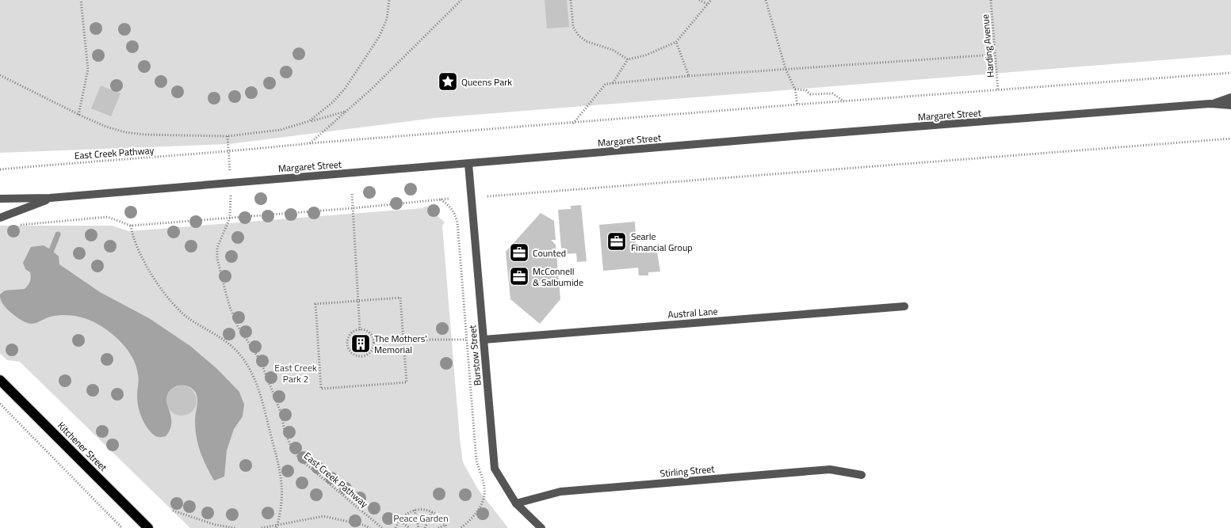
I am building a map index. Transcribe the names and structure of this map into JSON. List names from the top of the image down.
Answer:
{
  "streets": {
    "main road": ["Kitchener Street"],
    "street": [
      "Margaret Street",
      "Austral Lane",
      "Burstow Street",
      "Stirling Street"
    ],
    "path": ["Harding Avenue", "East Creek Pathway"]
  },
  "crossings": [
    ["Harding Avenue", "East Creek Pathway"],
    ["Margaret Street", "Burstow Street"],
    ["Austral Lane", "Burstow Street"],
    ["Burstow Street", "Stirling Street"]
  ],
  "parks": ["East Creek Park 2", "Peace Garden"],
  "places": {
    "place": ["Queens Park"],
    "office": ["Searle Financial Group", "Counted", "McConnell & Salbumide"],
    "building": ["The Mothers' Memorial"]
  }
}
